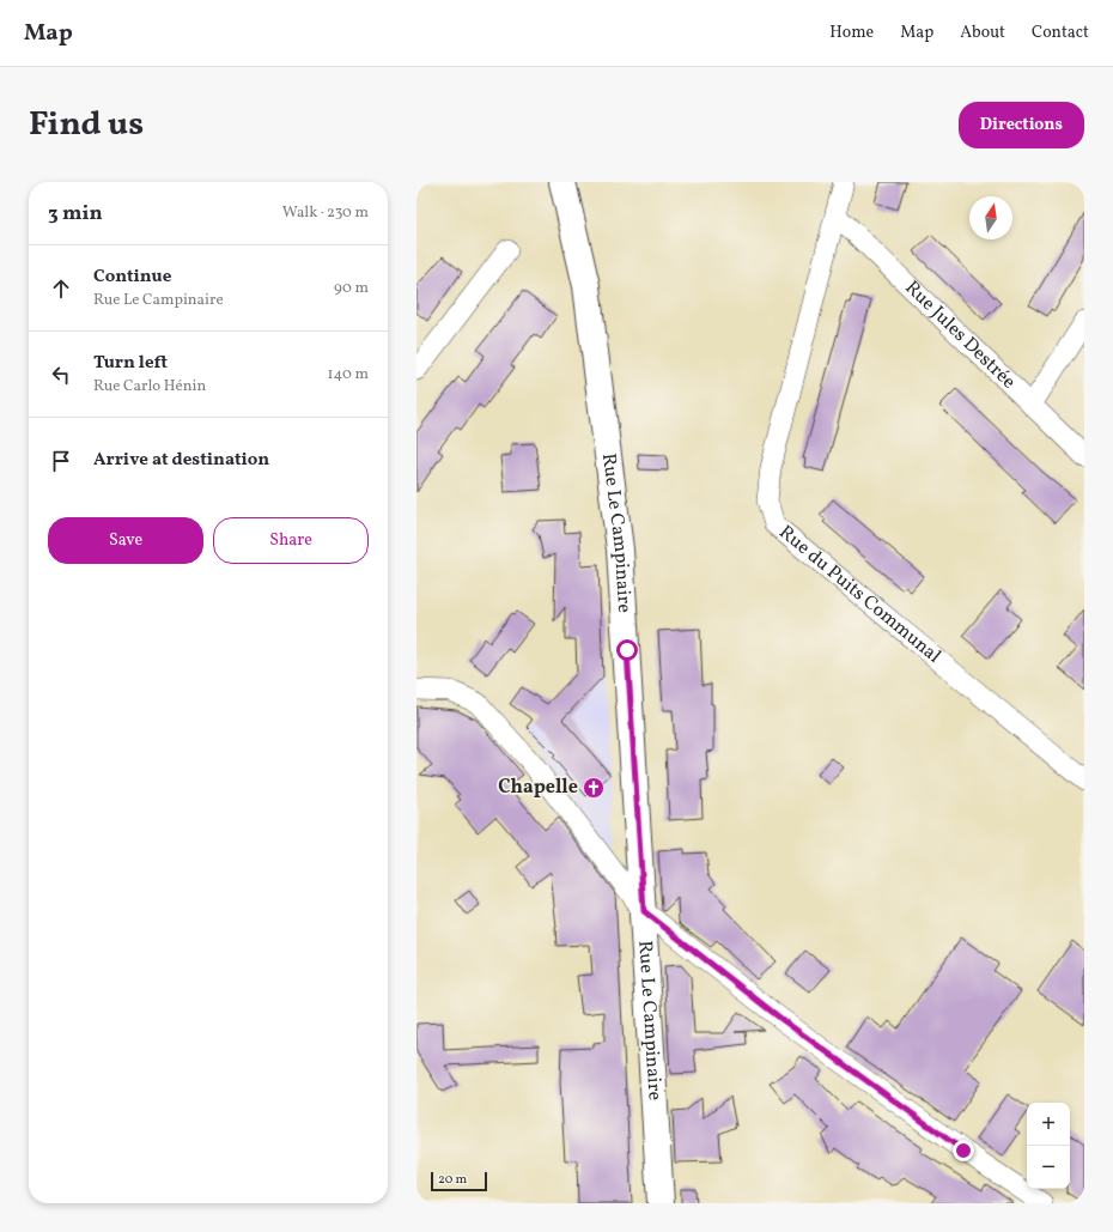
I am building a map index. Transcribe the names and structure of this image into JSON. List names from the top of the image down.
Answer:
{
  "streets": {
    "main road": ["Rue Le Campinaire"],
    "street": ["Rue Jules Destrée", "Rue du Puits Communal"]
  },
  "crossings": [
    ["Rue Jules Destrée", "Rue du Puits Communal"]
  ],
  "places": {
    "church": ["Chapelle"]
  },
  "scale_bar": "20 m",
  "north": "top",
  "page": {
    "header": "Map",
    "nav": [
      "Home",
      "Map",
      "About",
      "Contact"
    ],
    "title": "Find us",
    "buttons": [
      "Directions",
      ["Save", "Share"]
    ],
    "heading": ["3 min", "Walk · 230 m"],
    "list": [
      ["Continue", "Rue Le Campinaire", "90 m"],
      ["Turn left", "Rue Carlo Hénin", "140 m"],
      "Arrive at destination"
    ],
    "map_buttons": ["+", "−"],
    "scale": "20 m"
  }
}
